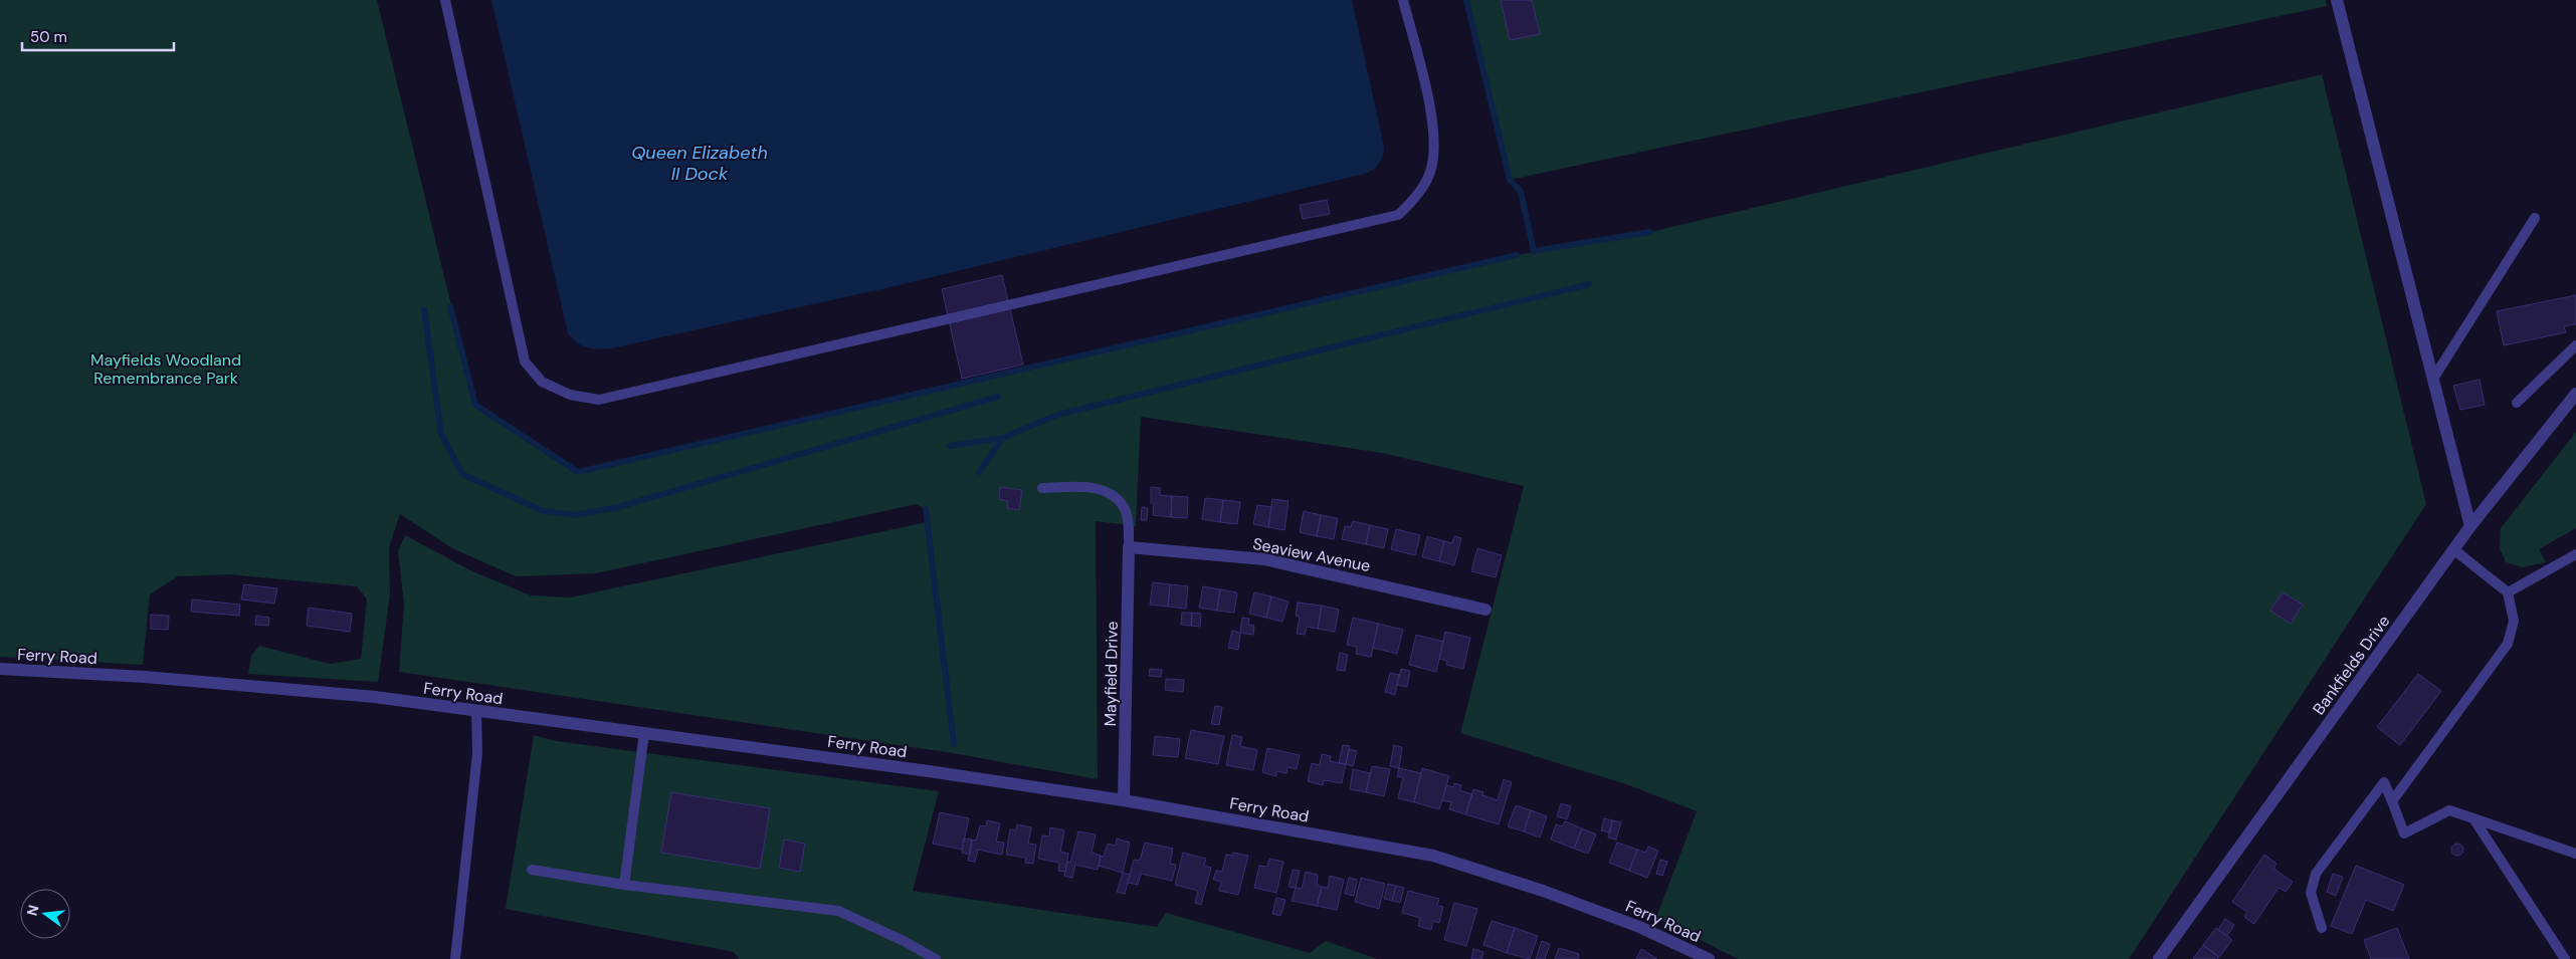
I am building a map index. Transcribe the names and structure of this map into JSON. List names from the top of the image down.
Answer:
{
  "streets": {
    "street": [
      "Seaview Avenue",
      "Ferry Road",
      "Bankfields Drive",
      "Mayfield Drive"
    ]
  },
  "crossings": [
    ["Seaview Avenue", "Mayfield Drive"],
    ["Ferry Road", "Mayfield Drive"]
  ],
  "water": ["Queen Elizabeth II Dock"],
  "parks": ["Mayfields Woodland Remembrance Park"],
  "scale_bar": "50 m",
  "north": "left"
}
